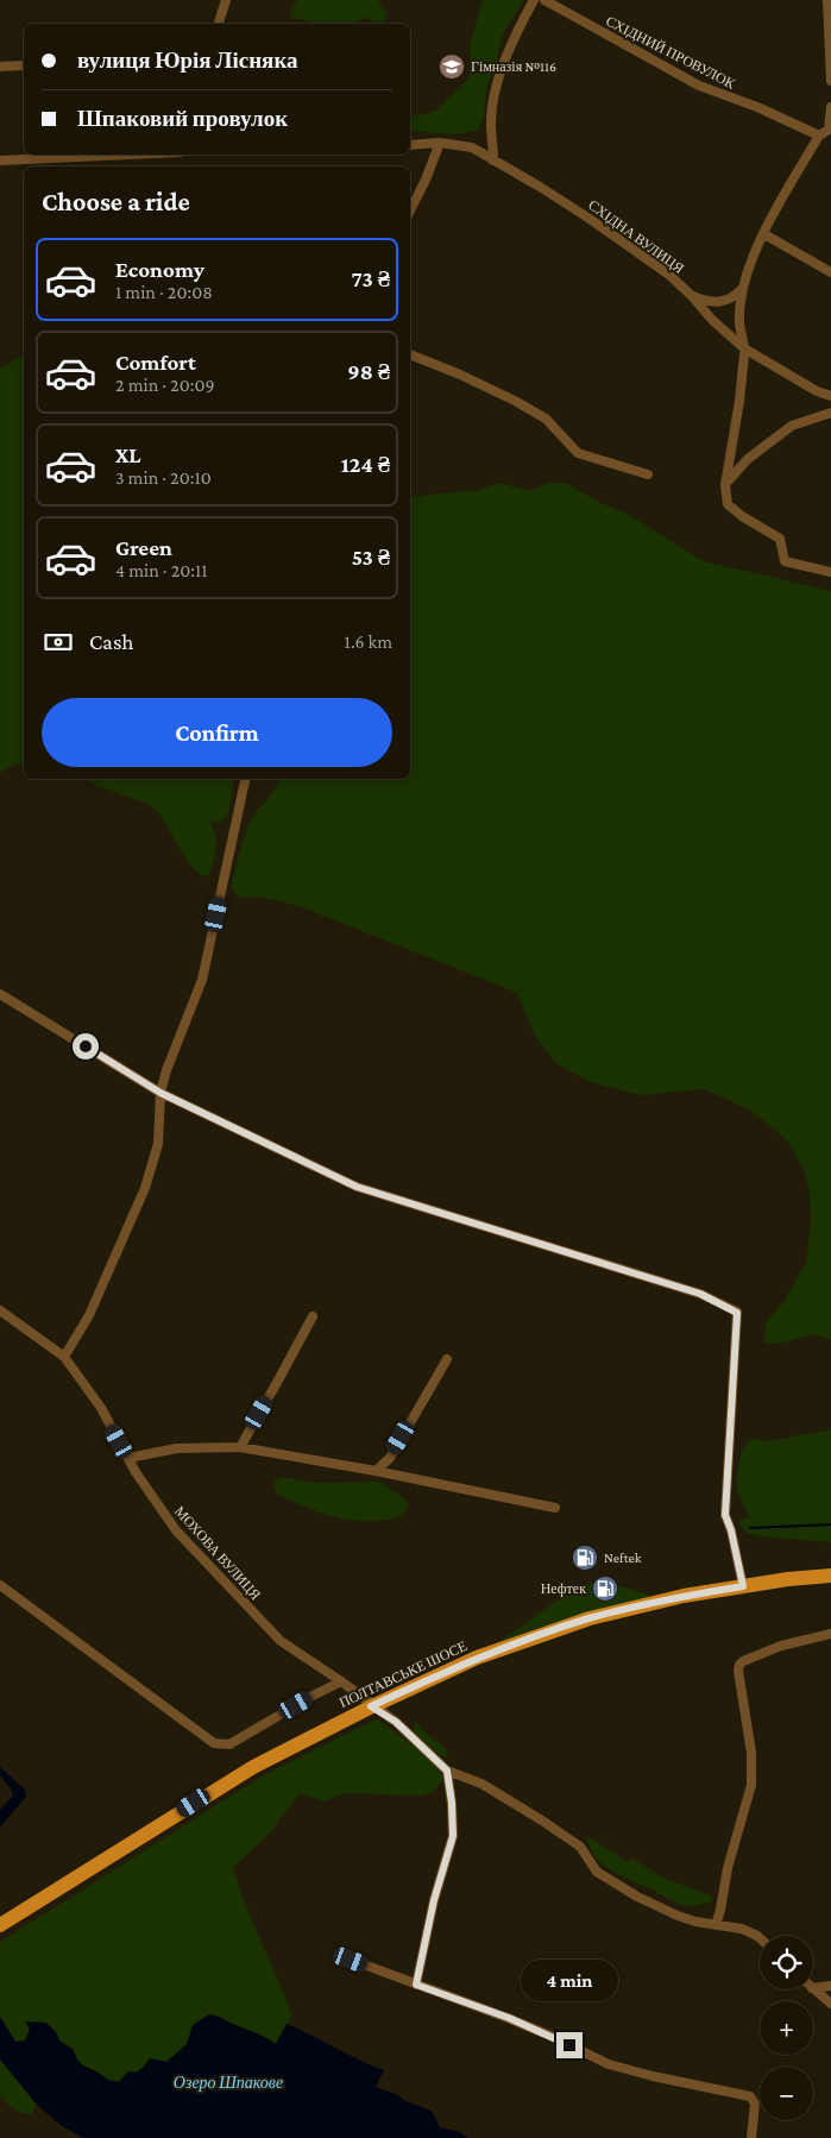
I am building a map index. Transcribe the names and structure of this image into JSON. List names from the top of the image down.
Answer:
{
  "streets": {
    "main road": ["ПОЛТАВСЬКЕ ШОСЕ"],
    "street": ["СХІДНИЙ ПРОВУЛОК", "СХІДНА ВУЛИЦЯ", "МОХОВА ВУЛИЦЯ"]
  },
  "crossings": [
    ["МОХОВА ВУЛИЦЯ", "ПОЛТАВСЬКЕ ШОСЕ"]
  ],
  "water": ["Озеро Шпакове"],
  "places": {
    "school or university": ["Гімназія №116"],
    "fuel station": ["Neftek", "Нефтек"]
  },
  "page": {
    "banner": ["вулиця Юрія Лісняка", "Шпаковий провулок"],
    "heading": "Choose a ride",
    "list": [
      {
        "name": "Economy",
        "note": "1 min · 20:08",
        "value": "73 ₴"
      },
      {
        "name": "Comfort",
        "note": "2 min · 20:09",
        "value": "98 ₴"
      },
      {
        "name": "XL",
        "note": "3 min · 20:10",
        "value": "124 ₴"
      },
      {
        "name": "Green",
        "note": "4 min · 20:11",
        "value": "53 ₴"
      }
    ],
    "pay": ["Cash", "1.6 km"],
    "buttons": "Confirm",
    "map_buttons": ["+", "−"],
    "bubble": "4 min"
  }
}
